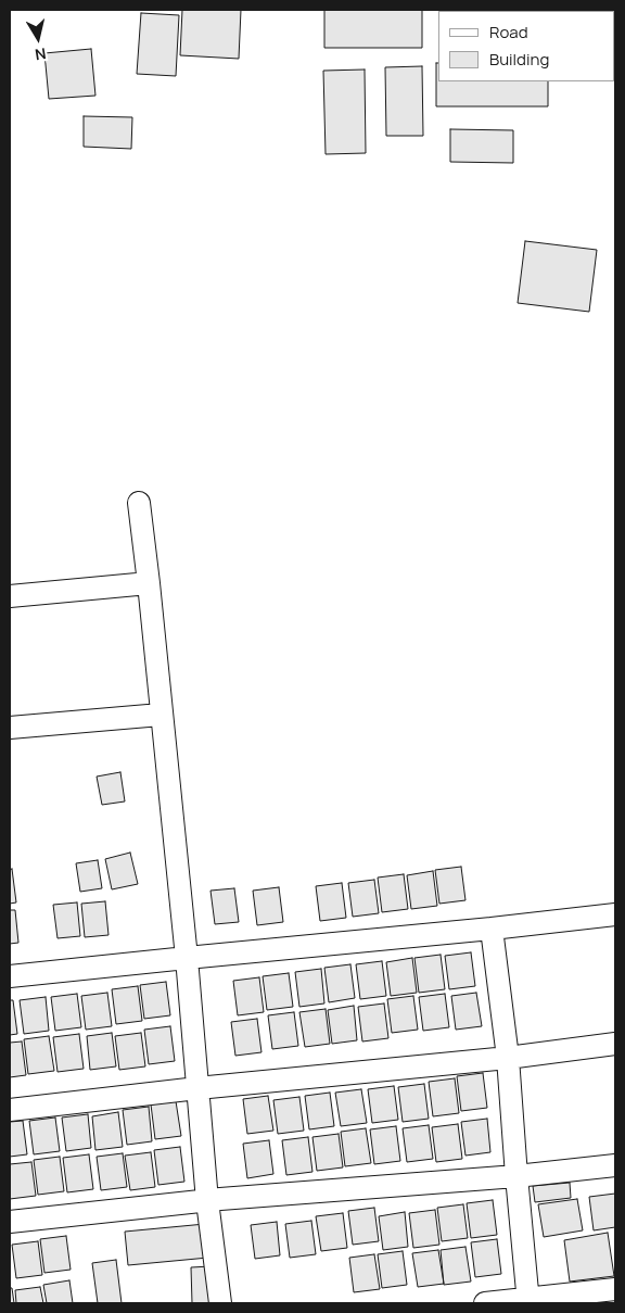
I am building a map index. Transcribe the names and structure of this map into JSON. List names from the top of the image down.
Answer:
{
  "legend": ["Road", "Building"],
  "north": "bottom"
}
